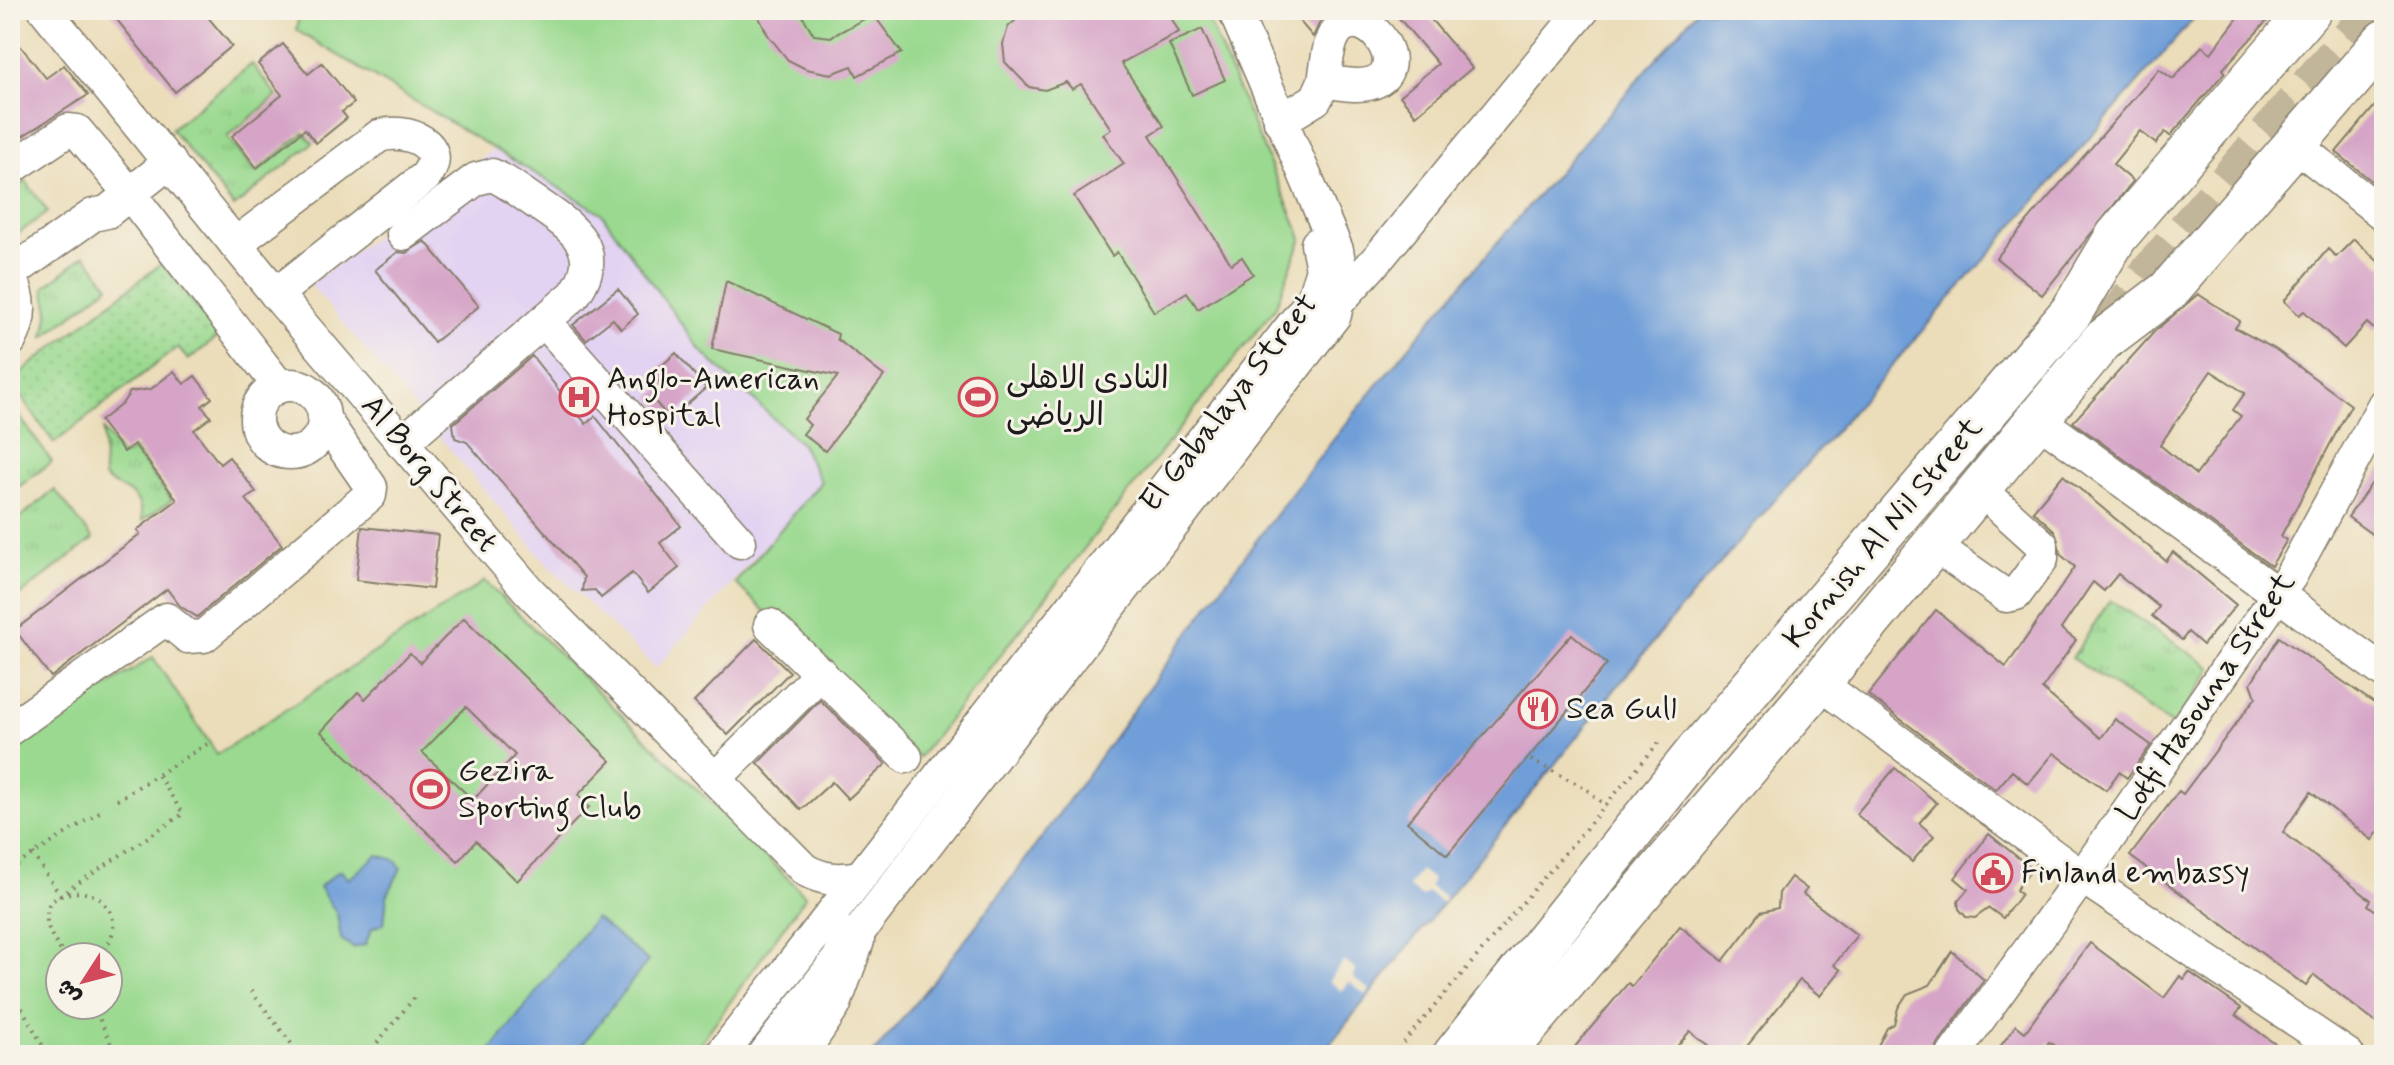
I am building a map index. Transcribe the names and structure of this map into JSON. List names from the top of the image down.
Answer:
{
  "streets": {
    "main road": ["Kornish Al Nil Street"],
    "street": ["El Gabalaya Street", "Al Borg Street", "Lotfi Hasouna Street"]
  },
  "crossings": [
    ["El Gabalaya Street", "Al Borg Street"]
  ],
  "places": {
    "hospital": ["Anglo-American Hospital"],
    "sports": ["النادى الاهلى الرياضى", "Gezira Sporting Club"],
    "restaurant": ["Sea Gull"],
    "public building": ["Finland embassy"]
  },
  "north": "bottom left"
}
